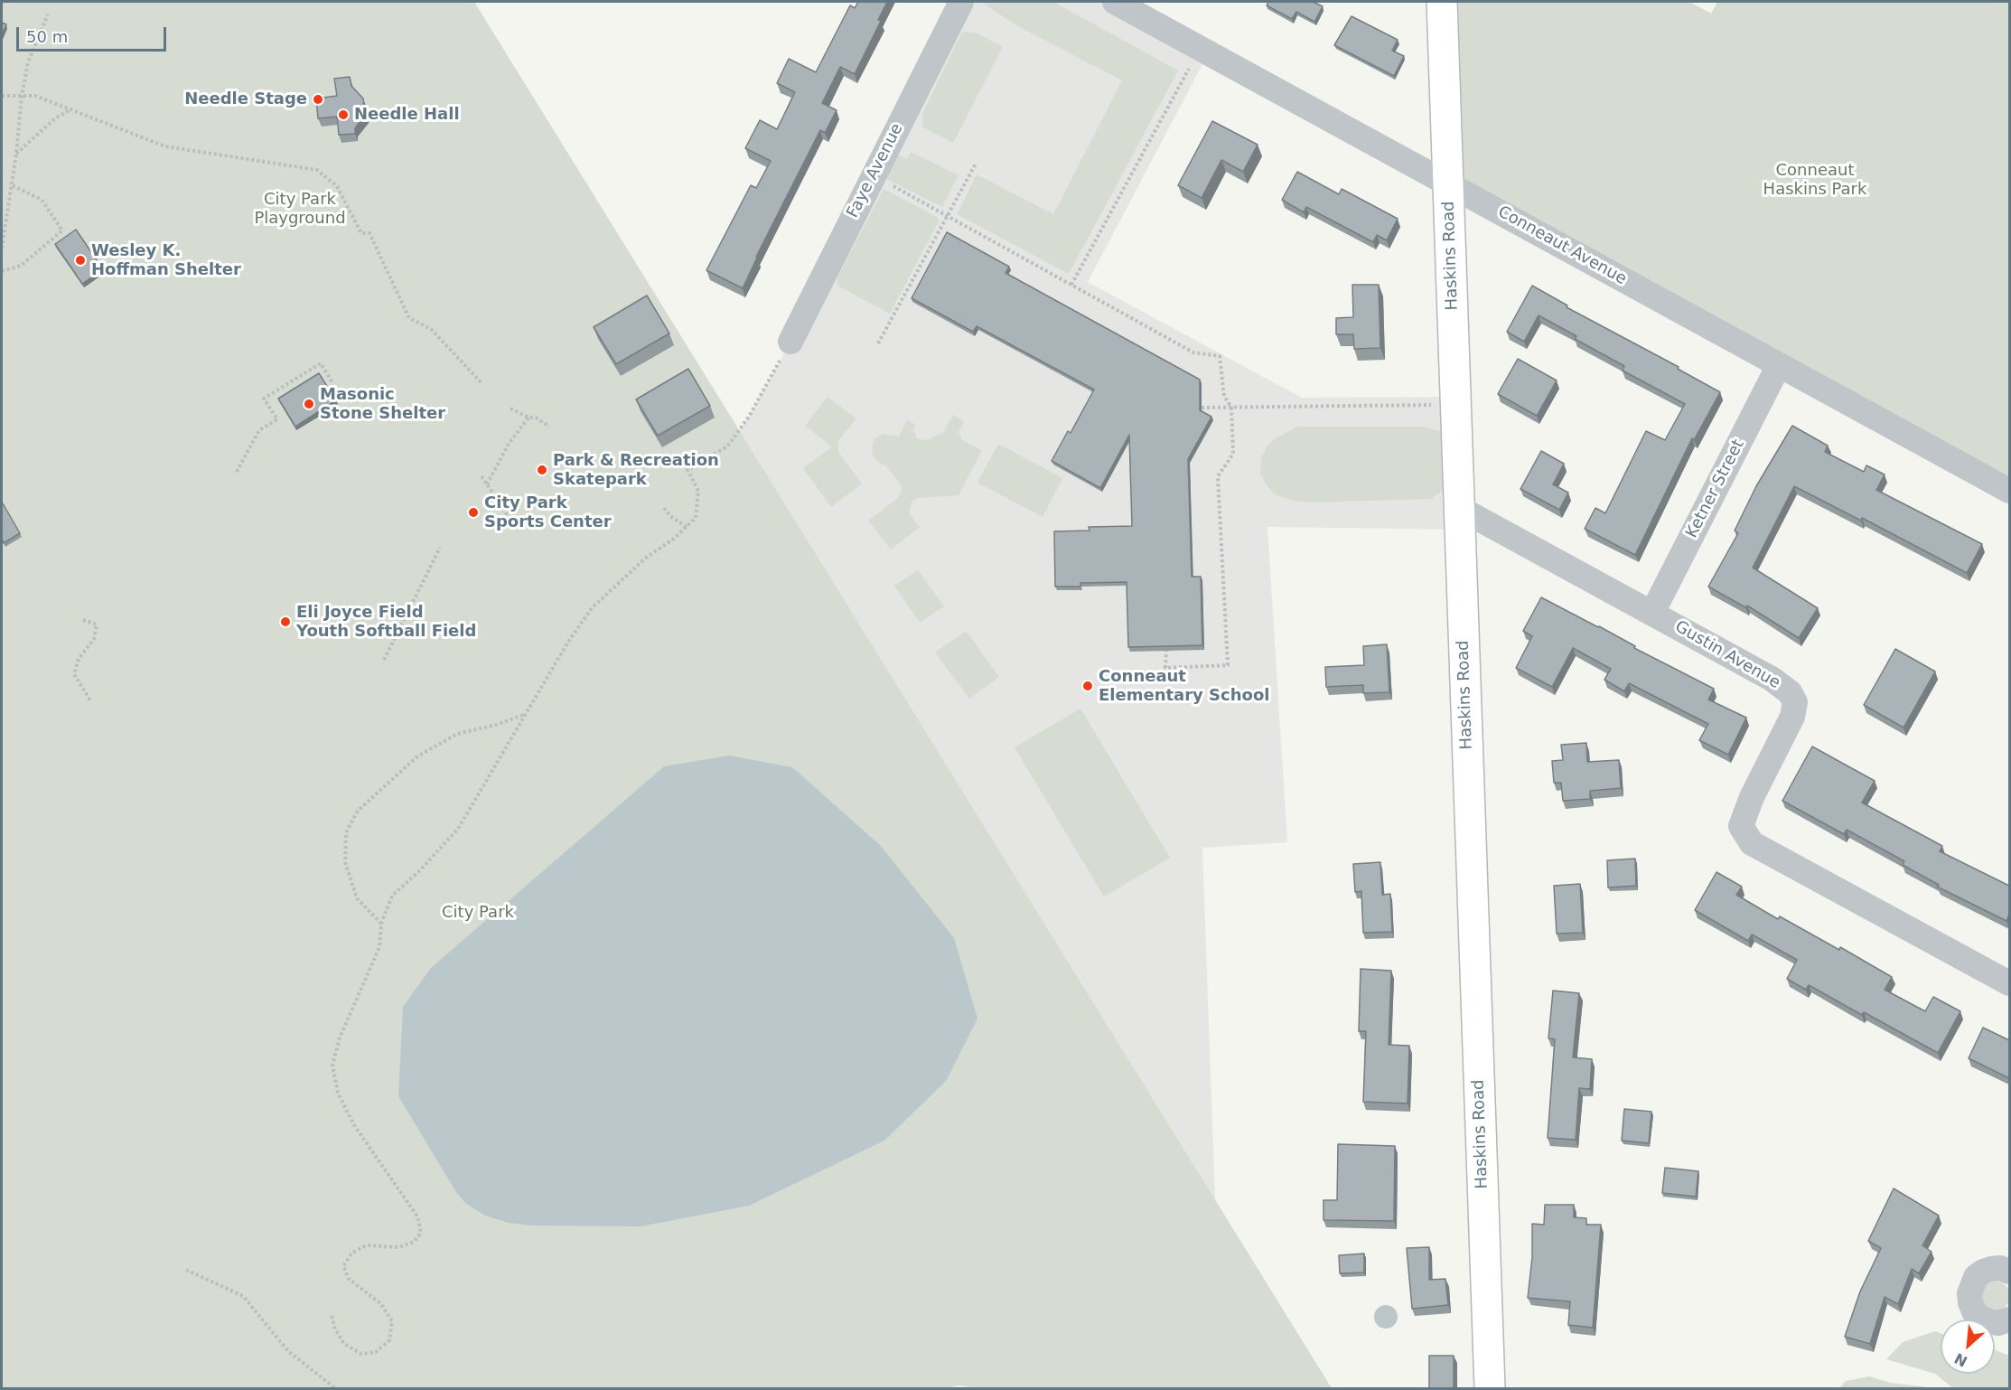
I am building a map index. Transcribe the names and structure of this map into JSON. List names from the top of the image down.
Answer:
{
  "streets": {
    "main road": ["Haskins Road"],
    "street": [
      "Faye Avenue",
      "Conneaut Avenue",
      "Ketner Street",
      "Gustin Avenue"
    ]
  },
  "crossings": [
    ["Conneaut Avenue", "Haskins Road"],
    ["Conneaut Avenue", "Ketner Street"],
    ["Haskins Road", "Gustin Avenue"],
    ["Ketner Street", "Gustin Avenue"]
  ],
  "parks": ["Conneaut Haskins Park", "City Park Playground", "City Park"],
  "places": [
    "Needle Stage",
    "Needle Hall",
    "Wesley K. Hoffman Shelter",
    "Masonic Stone Shelter",
    "Park & Recreation Skatepark",
    "City Park Sports Center",
    "Eli Joyce Field Youth Softball Field",
    "Conneaut Elementary School"
  ],
  "scale_bar": "50 m",
  "north": "bottom left"
}
